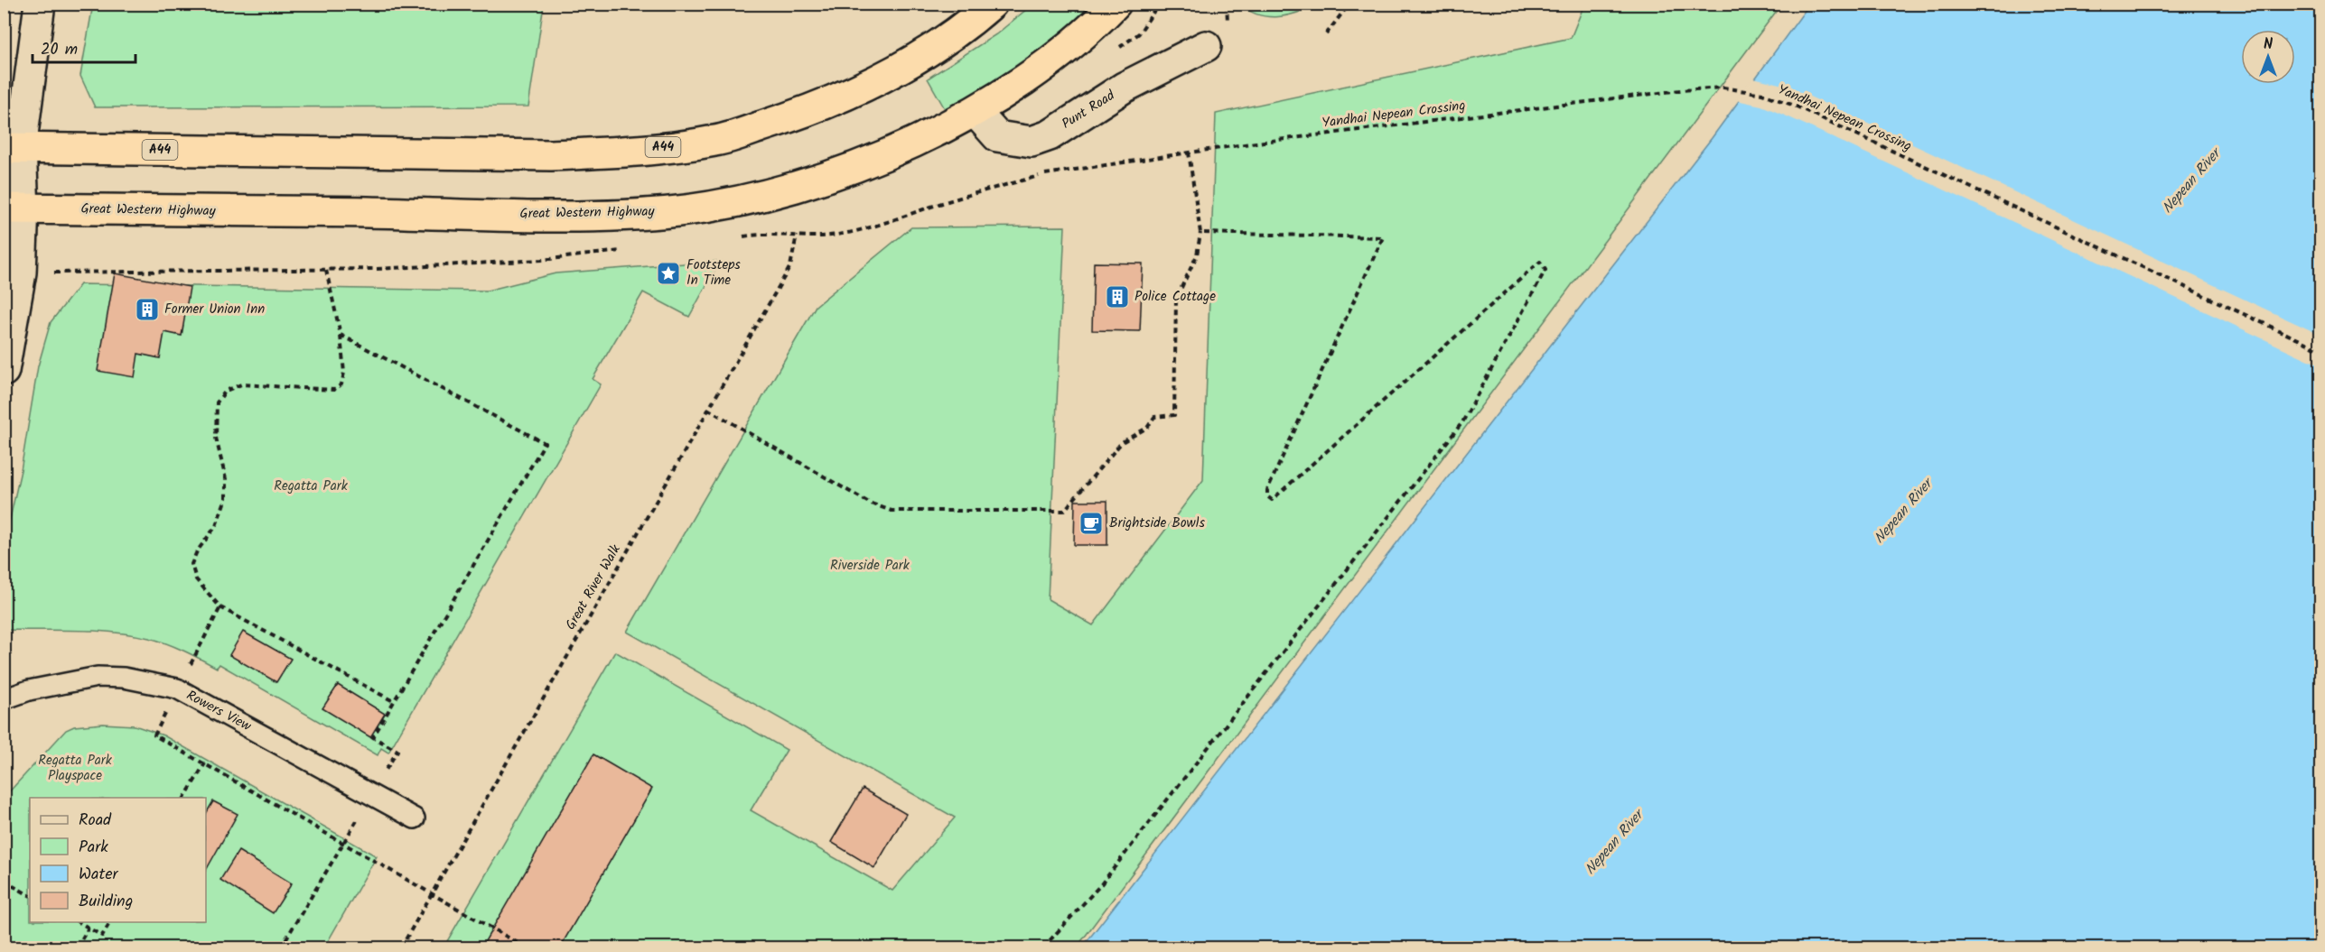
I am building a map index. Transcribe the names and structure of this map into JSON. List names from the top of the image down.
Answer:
{
  "streets": {
    "highway": ["A44", "Great Western Highway"],
    "street": ["Punt Road"],
    "lane": ["Rowers View"],
    "path": ["Yandhai Nepean Crossing", "Great River Walk"]
  },
  "crossings": [
    ["Punt Road", "Great Western Highway"],
    ["Yandhai Nepean Crossing", "Great River Walk"]
  ],
  "water": ["Nepean River"],
  "parks": ["Regatta Park", "Riverside Park", "Regatta Park Playspace"],
  "places": {
    "place": ["Footsteps In Time"],
    "building": ["Police Cottage", "Former Union Inn"],
    "cafe": ["Brightside Bowls"]
  },
  "legend": [
    "Road",
    "Park",
    "Water",
    "Building"
  ],
  "scale_bar": "20 m",
  "north": "top"
}
